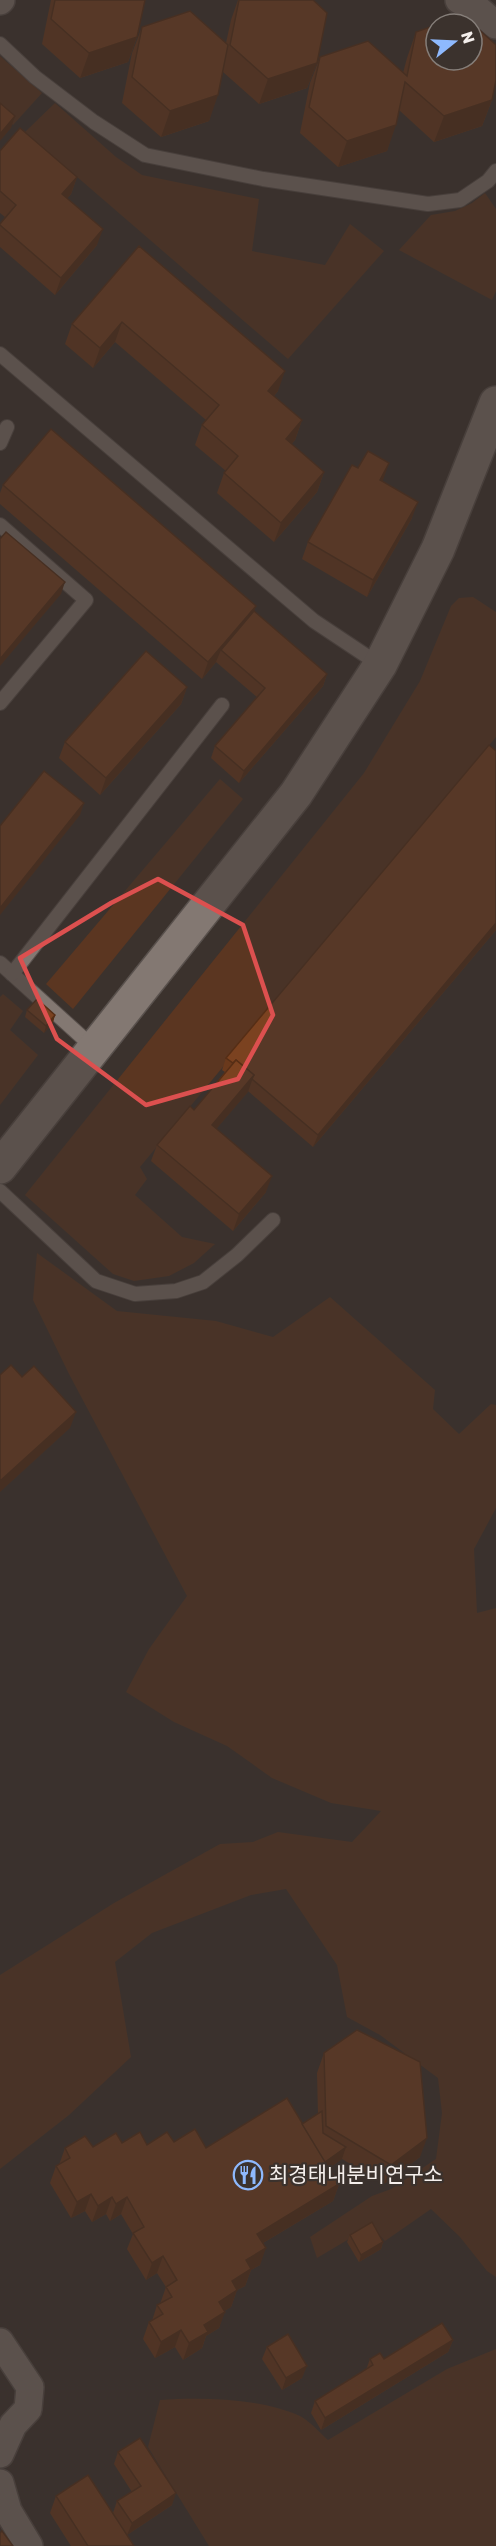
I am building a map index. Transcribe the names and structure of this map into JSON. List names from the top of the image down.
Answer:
{
  "places": {
    "restaurant": ["최경태내분비연구소"]
  },
  "north": "right"
}
